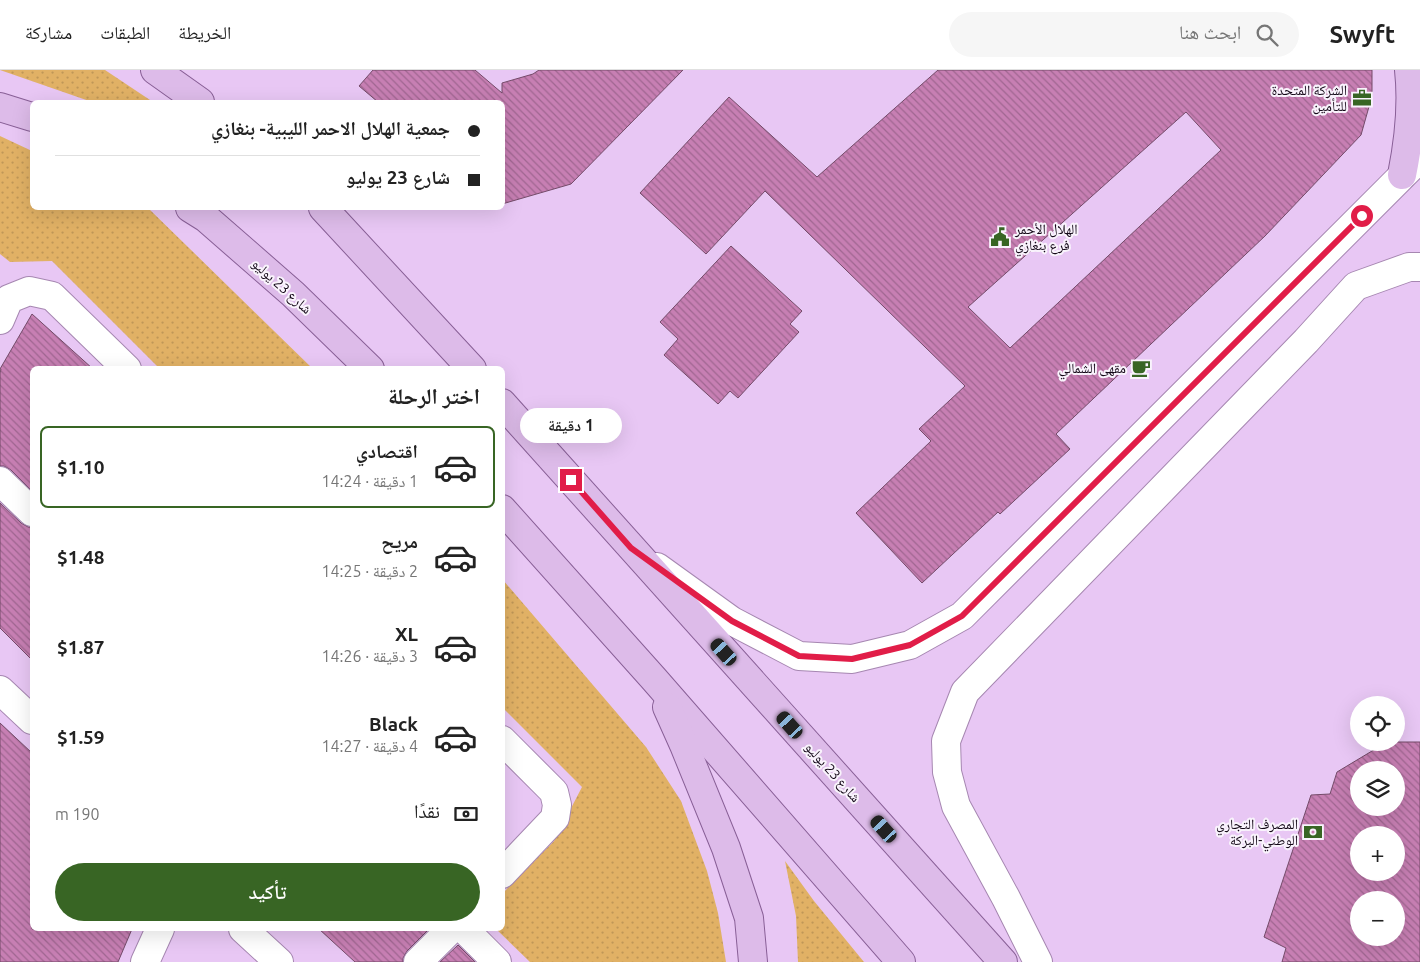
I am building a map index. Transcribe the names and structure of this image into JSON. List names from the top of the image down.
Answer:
{
  "streets": {
    "main road": ["شارع 23 يوليو"]
  },
  "places": {
    "office": ["الشركة المتحدة للتأمين"],
    "public building": ["الهلال الأحمر فرع بنغازي"],
    "cafe": ["مقهى الشمالي"],
    "bank": ["المصرف التجاري الوطني-البركة"]
  },
  "page": {
    "header": "Swyft",
    "search": "ابحث هنا",
    "nav": ["الخريطة", "الطبقات", "مشاركة"],
    "banner": ["جمعية الهلال الاحمر الليبية- بنغازي", "شارع 23 يوليو"],
    "heading": "اختر الرحلة",
    "bubble": "1 دقيقة",
    "list": [
      {
        "name": "اقتصادي",
        "note": "1 دقيقة · 14:24",
        "value": "$1.10"
      },
      {
        "name": "مريح",
        "note": "2 دقيقة · 14:25",
        "value": "$1.48"
      },
      {
        "name": "XL",
        "note": "3 دقيقة · 14:26",
        "value": "$1.87"
      },
      {
        "name": "Black",
        "note": "4 دقيقة · 14:27",
        "value": "$1.59"
      }
    ],
    "map_buttons": ["+", "−"],
    "pay": ["نقدًا", "190 m"],
    "buttons": "تأكيد"
  }
}
